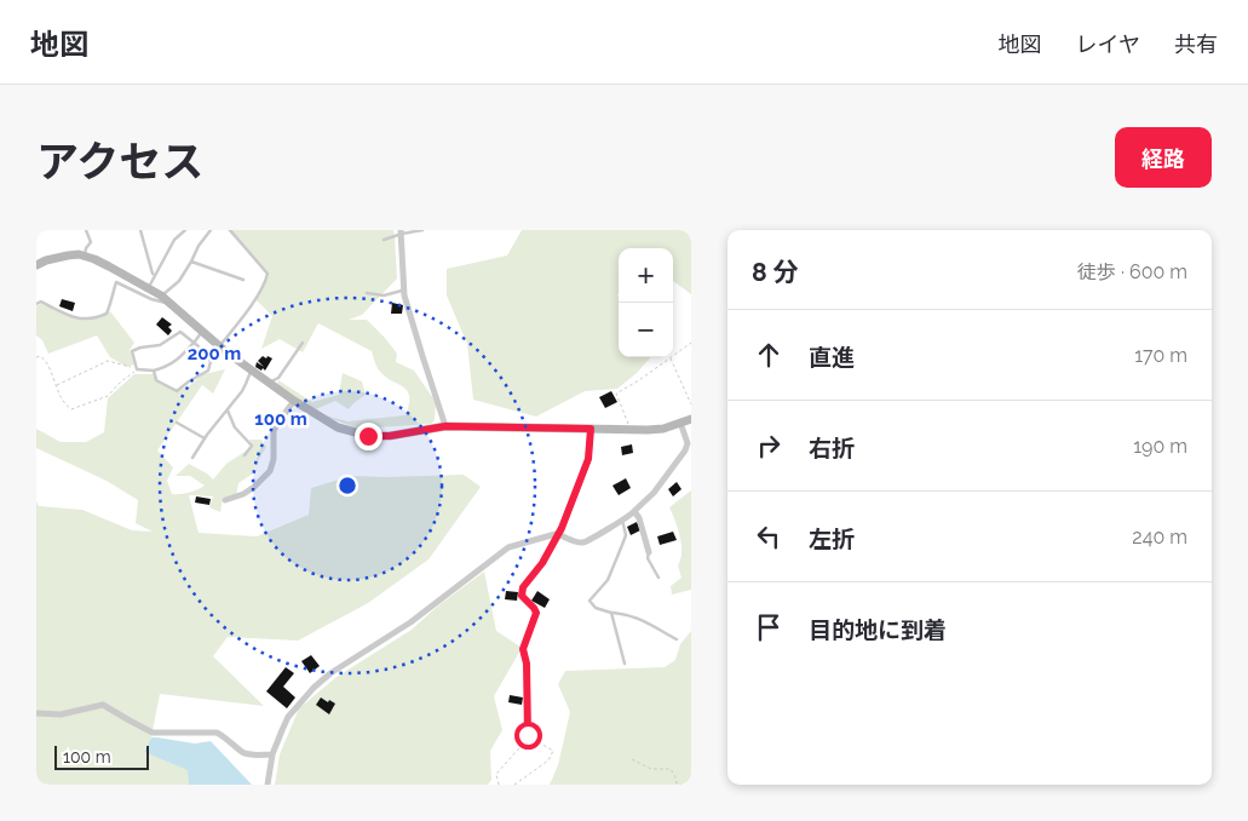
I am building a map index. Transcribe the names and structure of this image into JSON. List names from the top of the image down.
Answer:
{
  "scale_bar": "100 m",
  "page": {
    "header": "地図",
    "nav": ["地図", "レイヤ", "共有"],
    "title": "アクセス",
    "buttons": "経路",
    "heading": ["8 分", "徒歩 · 600 m"],
    "map_buttons": ["+", "−"],
    "list": [
      ["直進", "170 m"],
      ["右折", "190 m"],
      ["左折", "240 m"],
      "目的地に到着"
    ],
    "scale": "100 m"
  },
  "rings": ["200 m", "100 m"]
}
